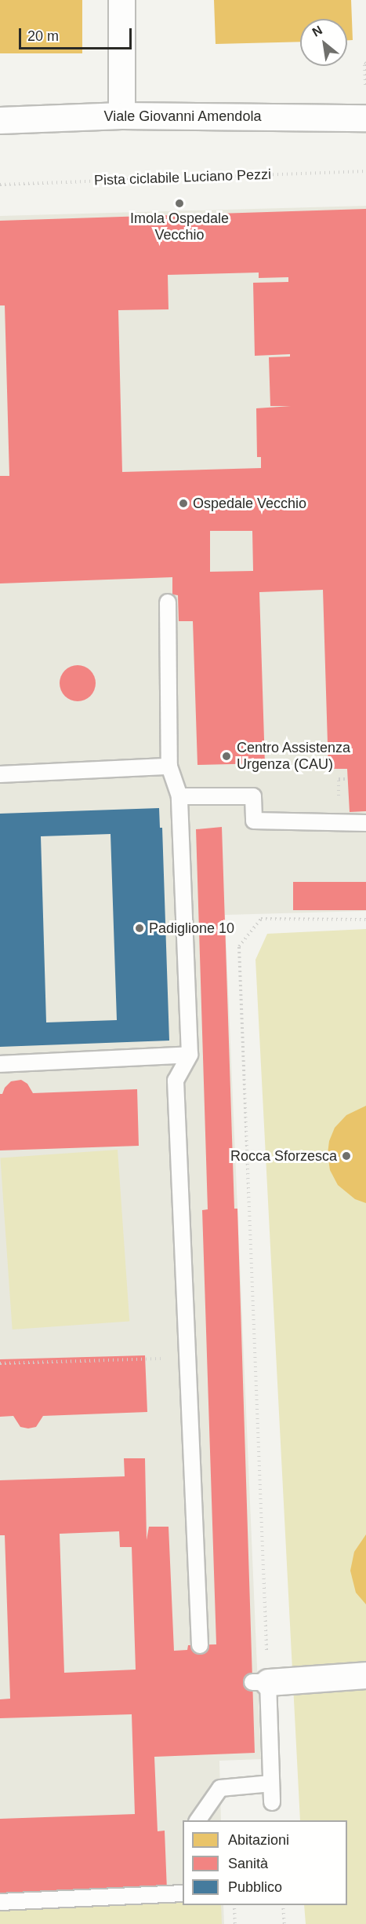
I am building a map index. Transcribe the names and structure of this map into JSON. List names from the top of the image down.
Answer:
{
  "streets": {
    "street": ["Viale Giovanni Amendola"],
    "path": ["Pista ciclabile Luciano Pezzi"]
  },
  "places": [
    "Imola Ospedale Vecchio",
    "Ospedale Vecchio",
    "Centro Assistenza Urgenza (CAU)",
    "Padiglione 10",
    "Rocca Sforzesca"
  ],
  "legend": ["Abitazioni", "Sanità", "Pubblico"],
  "scale_bar": "20 m",
  "north": "top left"
}
